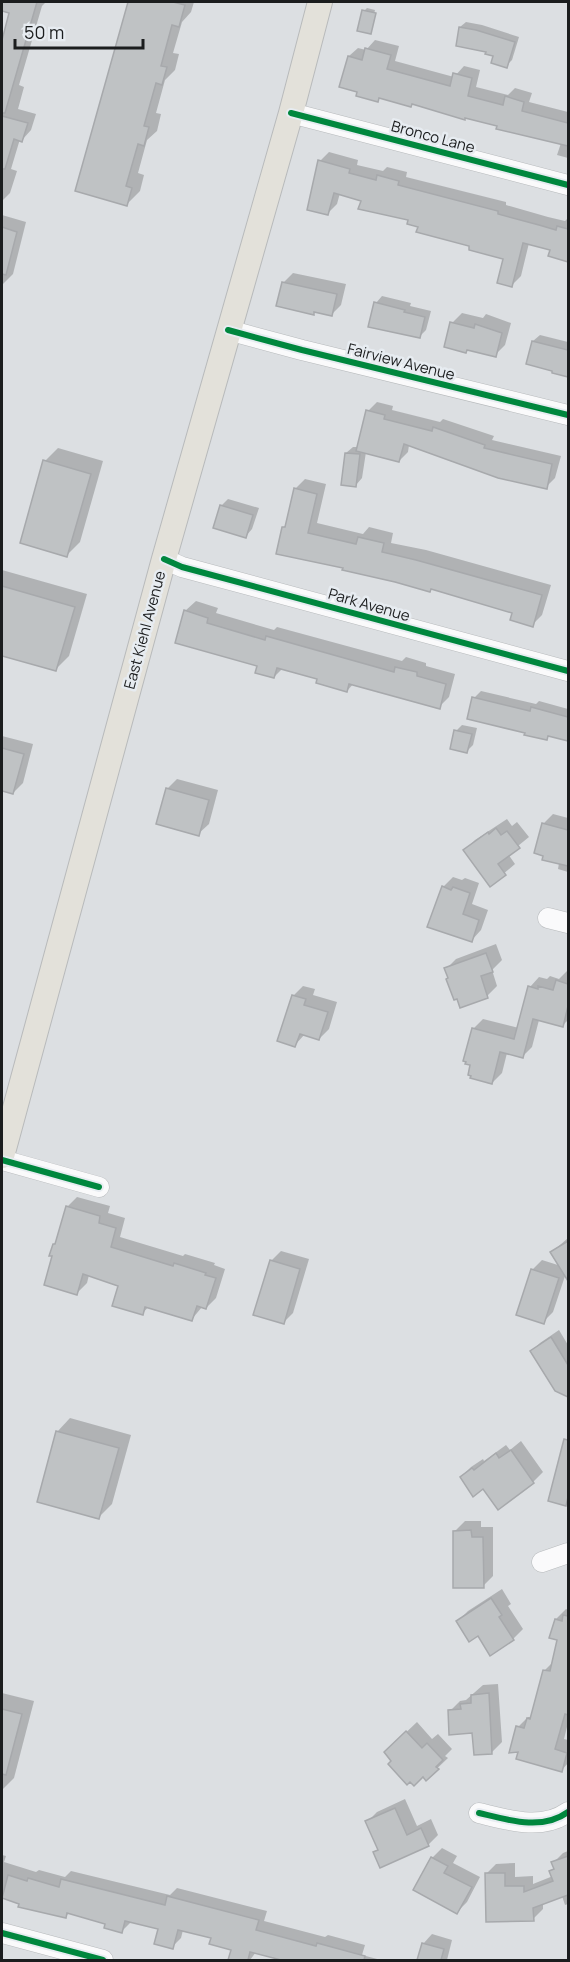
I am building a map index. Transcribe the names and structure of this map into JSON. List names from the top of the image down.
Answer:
{
  "streets": {
    "main road": ["East Kiehl Avenue"],
    "street": ["Bronco Lane", "Fairview Avenue", "Park Avenue"]
  },
  "crossings": [
    ["Bronco Lane", "East Kiehl Avenue"],
    ["Fairview Avenue", "East Kiehl Avenue"],
    ["Park Avenue", "East Kiehl Avenue"]
  ],
  "scale_bar": "50 m"
}
